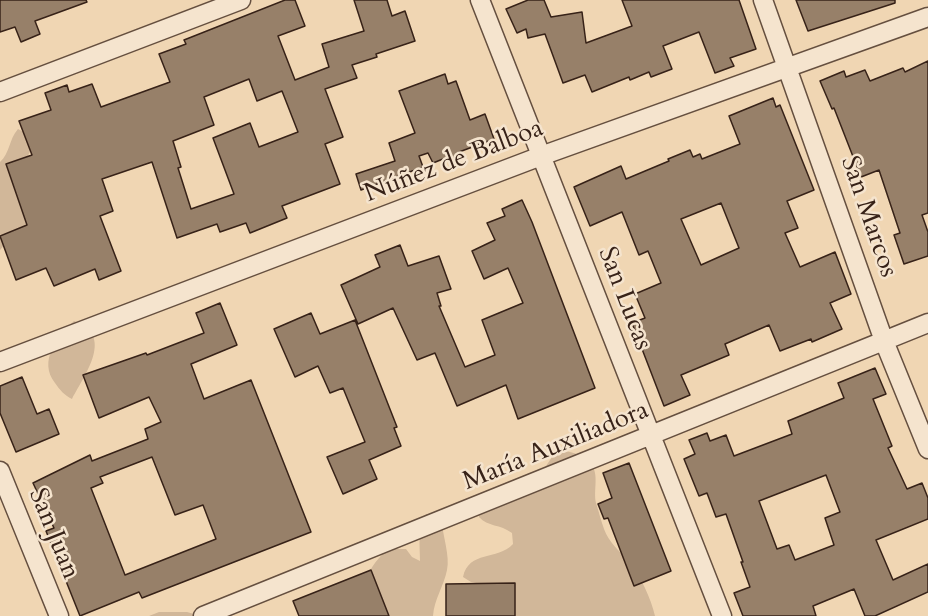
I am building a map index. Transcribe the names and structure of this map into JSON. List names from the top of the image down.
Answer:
{
  "streets": {
    "street": [
      "Núñez de Balboa",
      "San Marcos",
      "San Lucas",
      "María Auxiliadora",
      "San Juan"
    ]
  },
  "crossings": [
    ["Núñez de Balboa", "San Marcos"],
    ["Núñez de Balboa", "San Lucas"],
    ["San Marcos", "María Auxiliadora"],
    ["San Lucas", "María Auxiliadora"]
  ]
}
